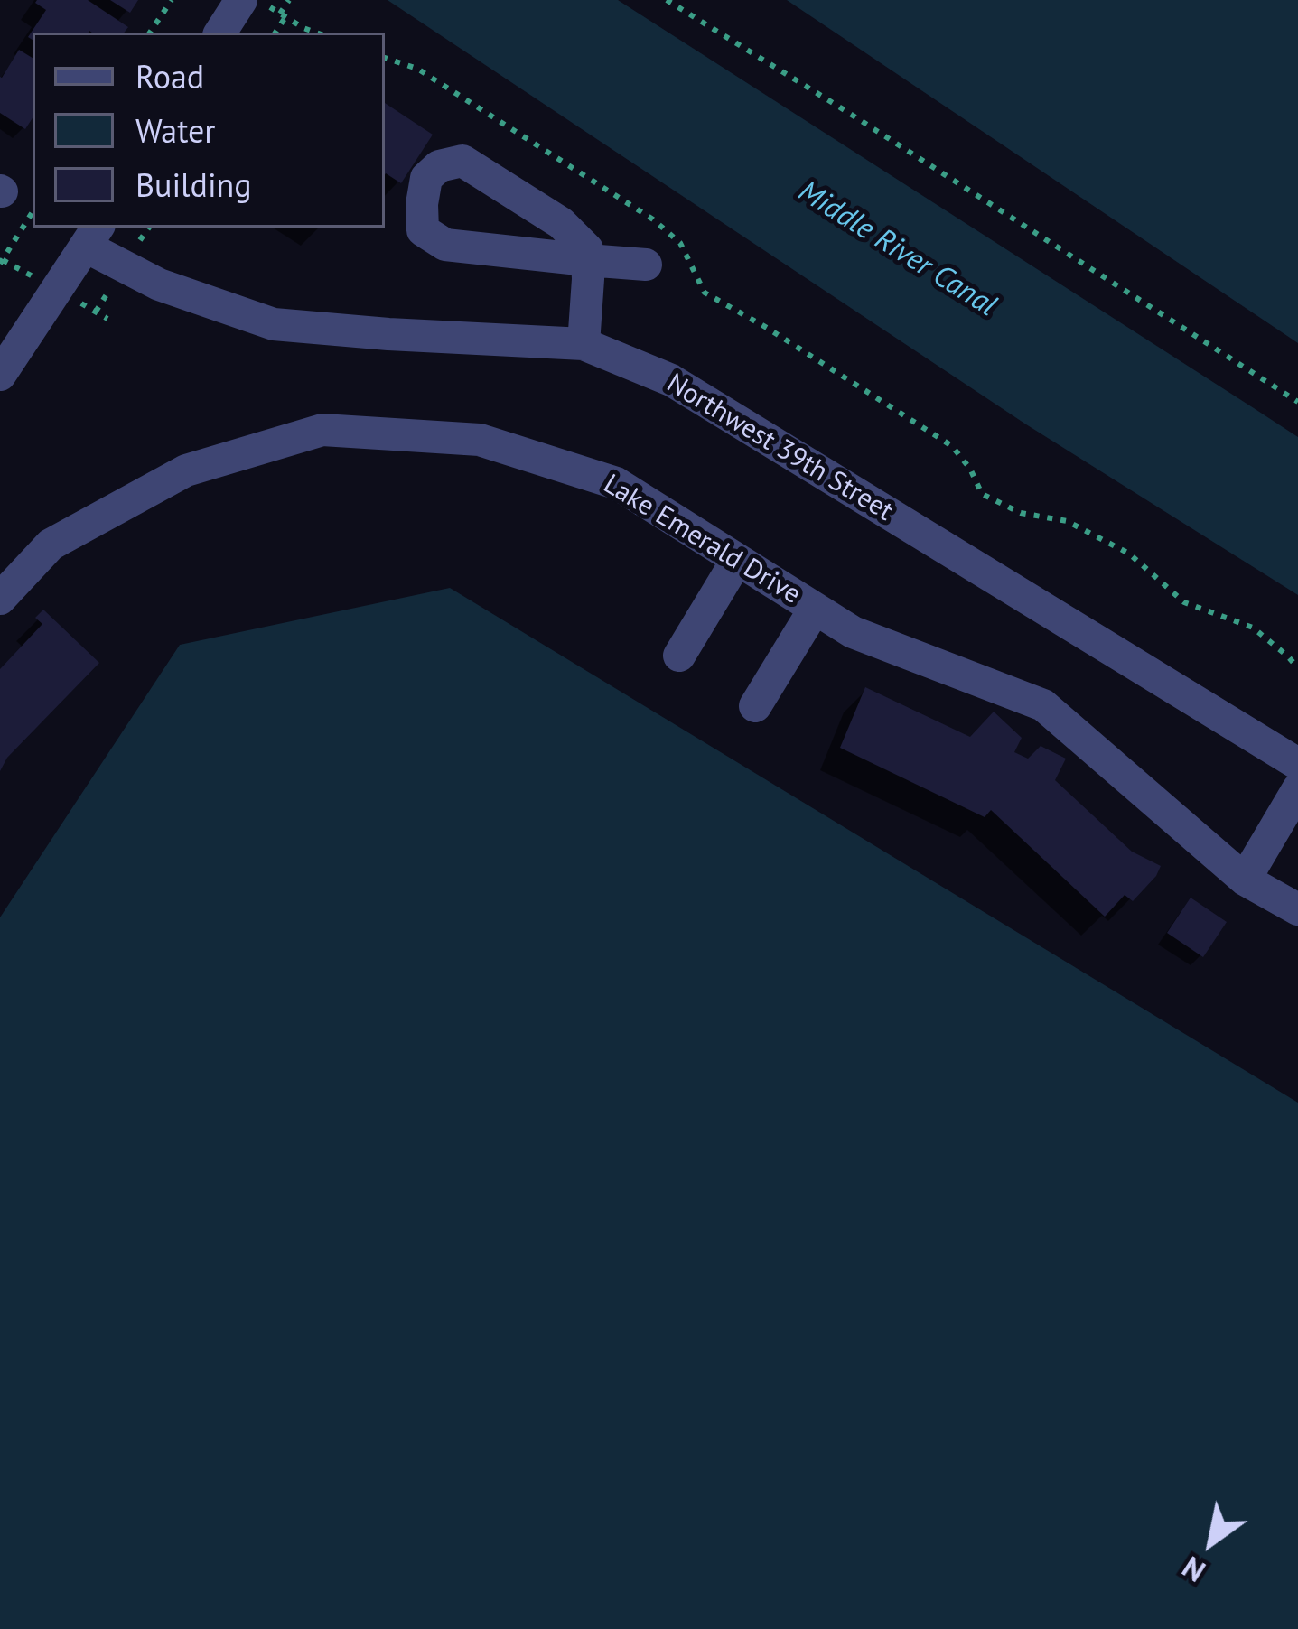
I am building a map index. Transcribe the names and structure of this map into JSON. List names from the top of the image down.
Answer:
{
  "streets": {
    "street": ["Northwest 39th Street", "Lake Emerald Drive"]
  },
  "water": ["Middle River Canal"],
  "legend": ["Road", "Water", "Building"],
  "north": "bottom left"
}
